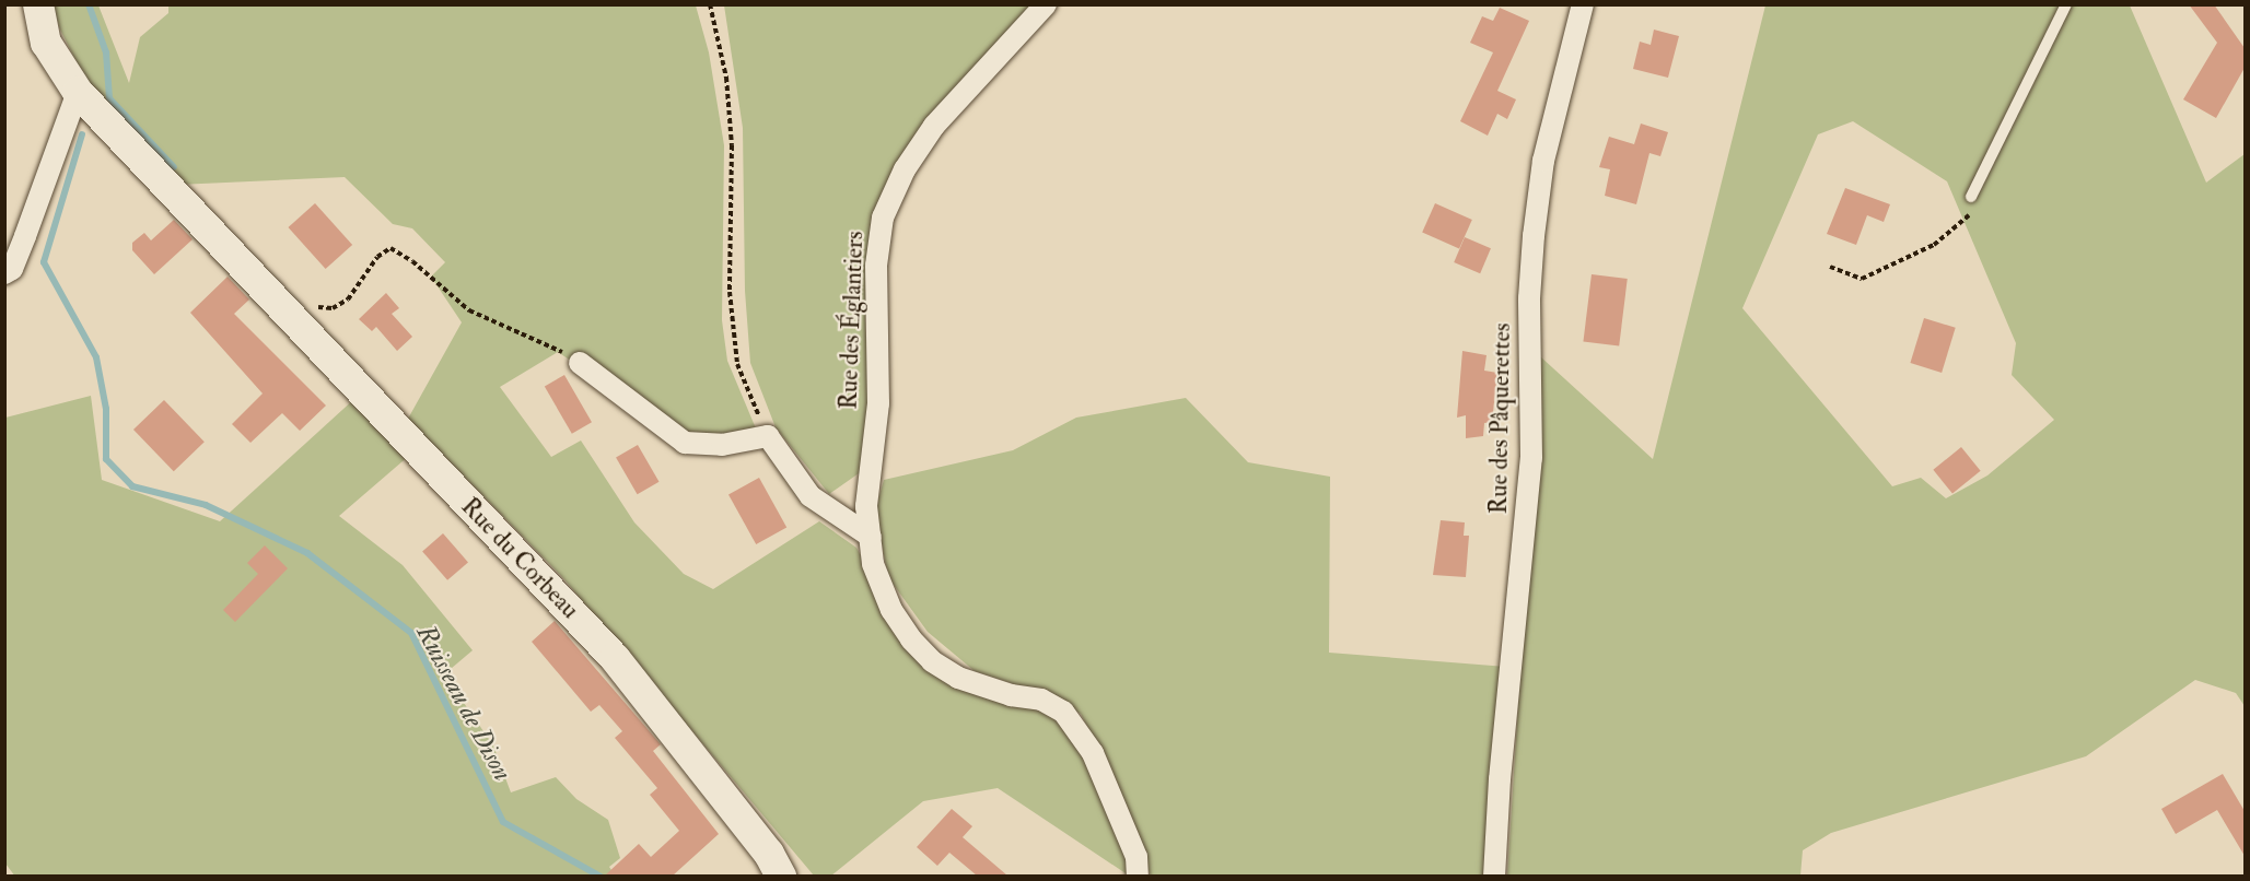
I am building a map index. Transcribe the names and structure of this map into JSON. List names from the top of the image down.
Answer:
{
  "streets": {
    "street": ["Rue des Églantiers", "Rue des Pâquerettes", "Rue du Corbeau"]
  },
  "water": ["Ruisseau de Dison"]
}
